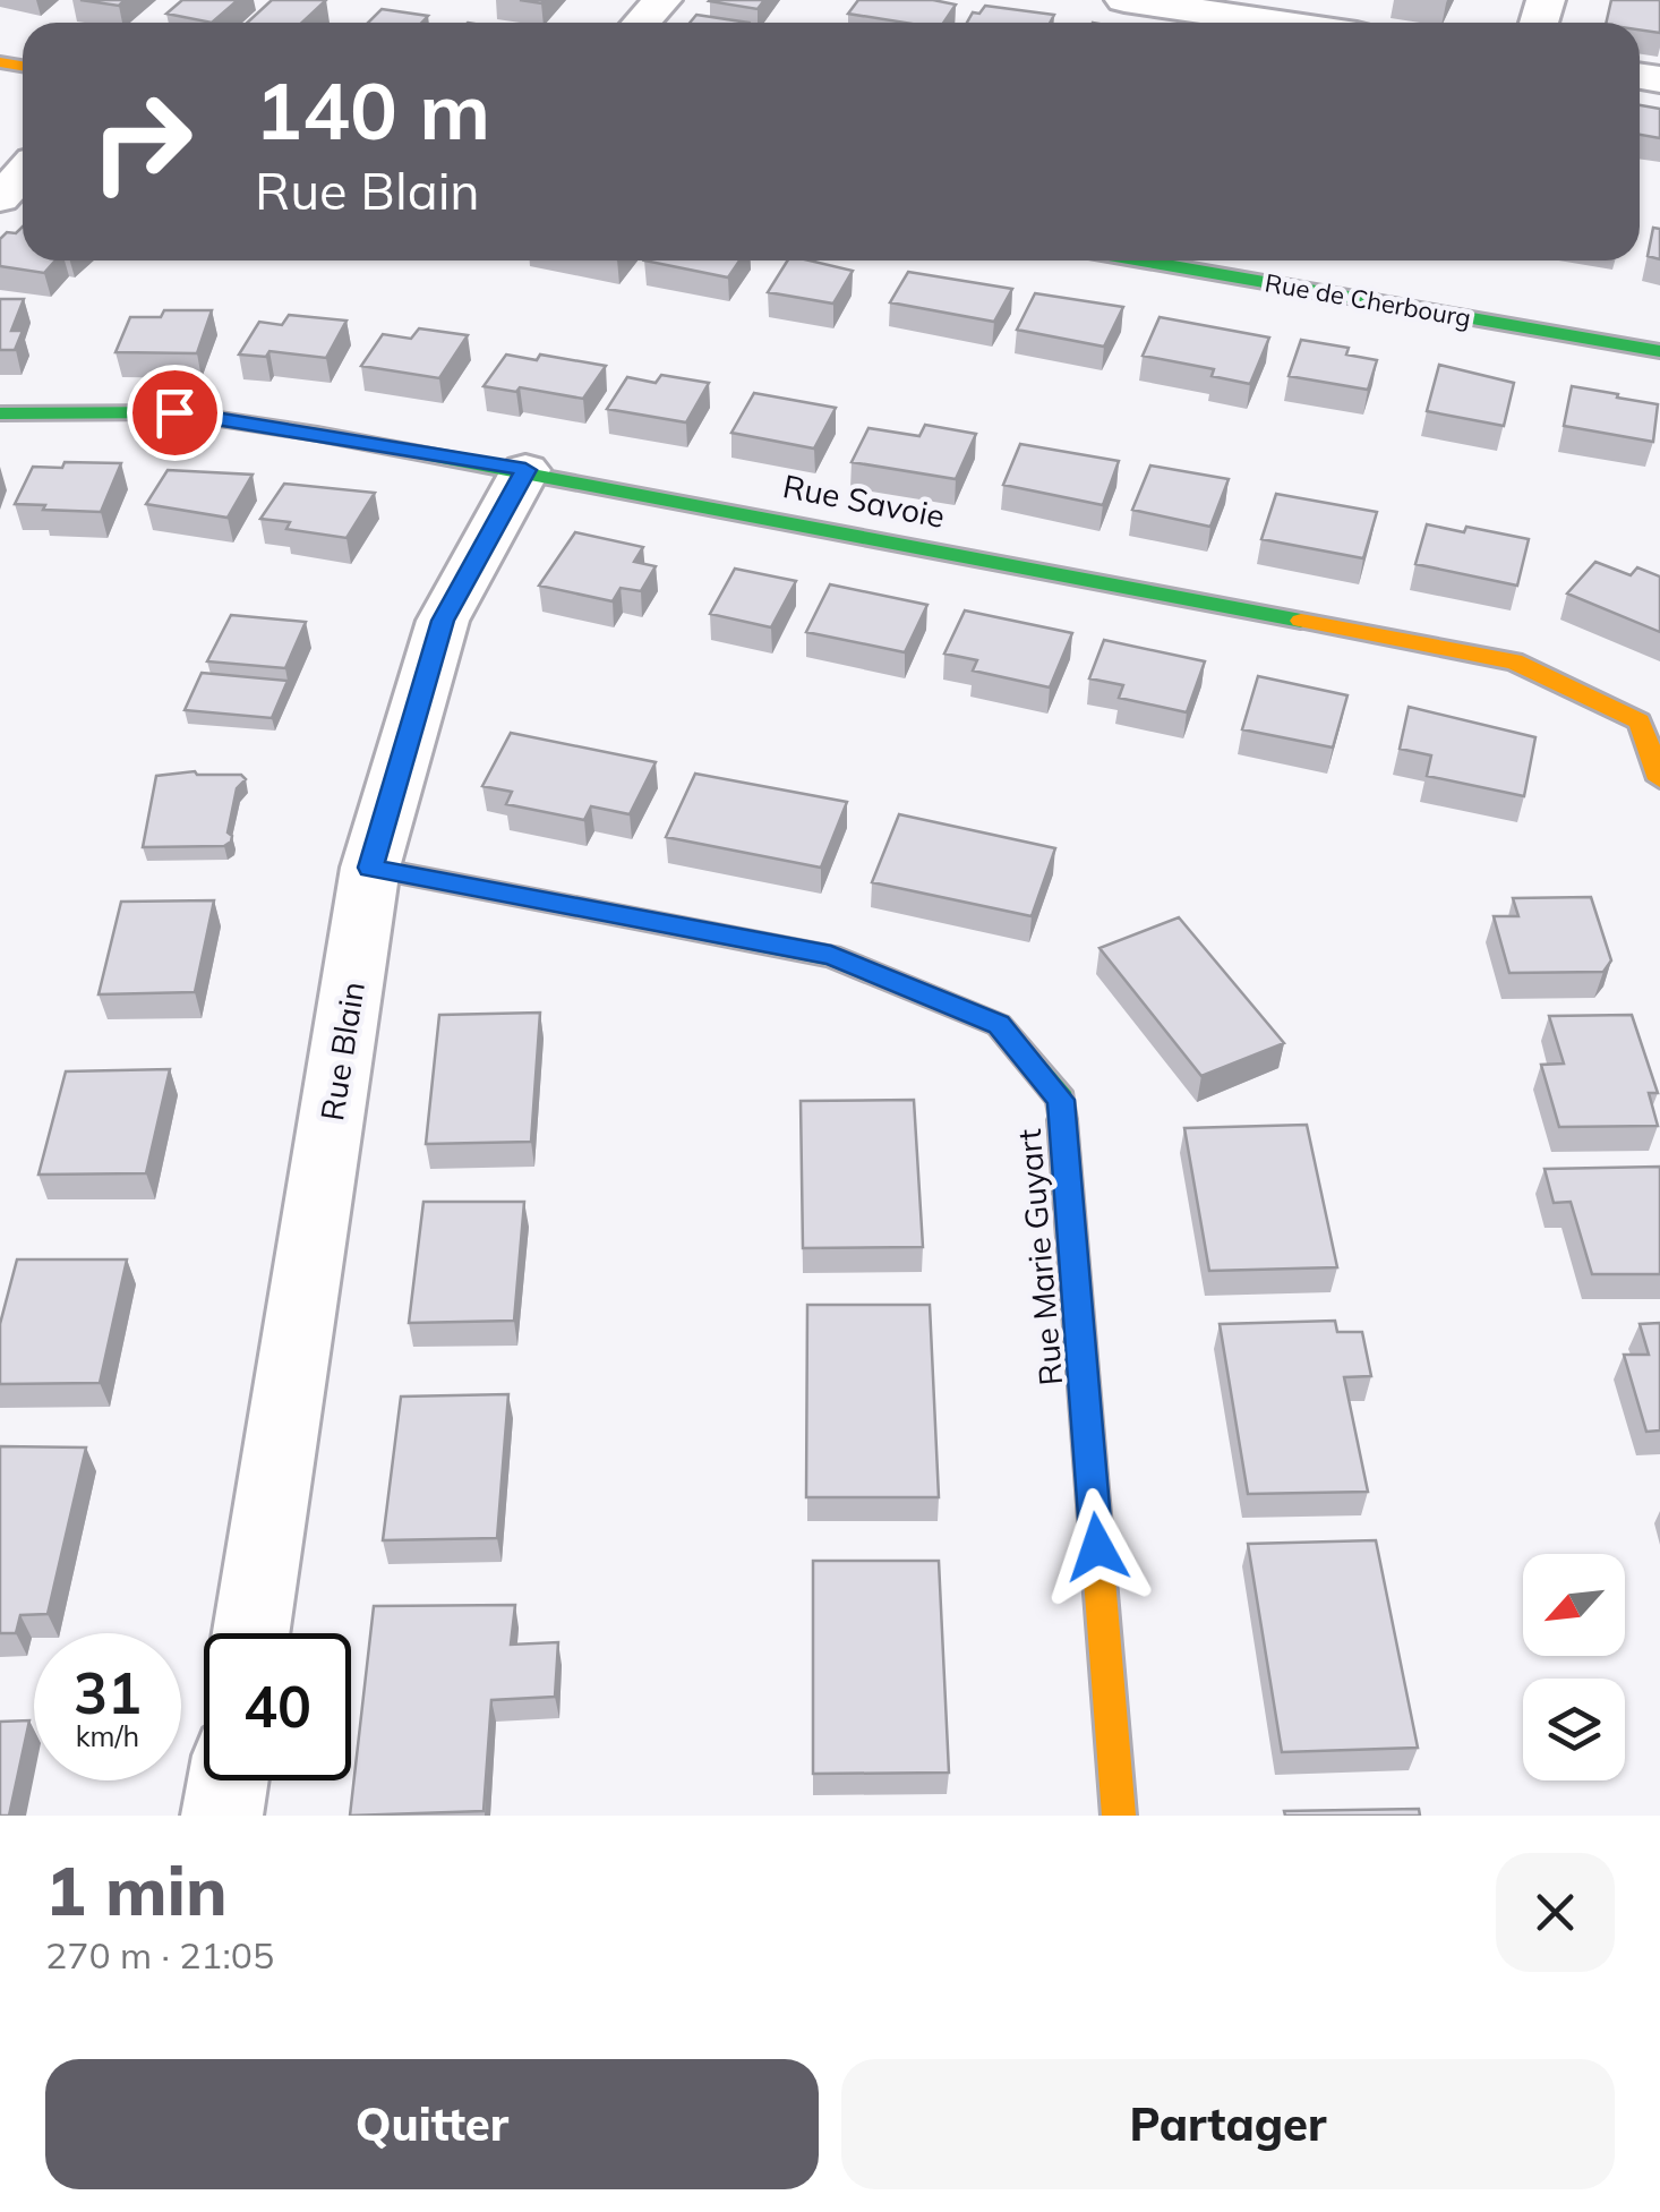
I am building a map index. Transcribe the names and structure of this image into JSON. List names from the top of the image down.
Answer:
{
  "streets": {
    "street": [
      "Rue de Cherbourg",
      "Rue Savoie",
      "Rue Blain",
      "Rue Marie Guyart"
    ]
  },
  "crossings": [
    ["Rue Savoie", "Rue Blain"],
    ["Rue Blain", "Rue Marie Guyart"]
  ],
  "north": "bottom left",
  "page": {
    "turn": ["140 m", "Rue Blain"],
    "speed": "31 km/h",
    "limit": "40",
    "heading": ["1 min", "270 m · 21:05"],
    "buttons": ["Quitter", "Partager"]
  }
}
